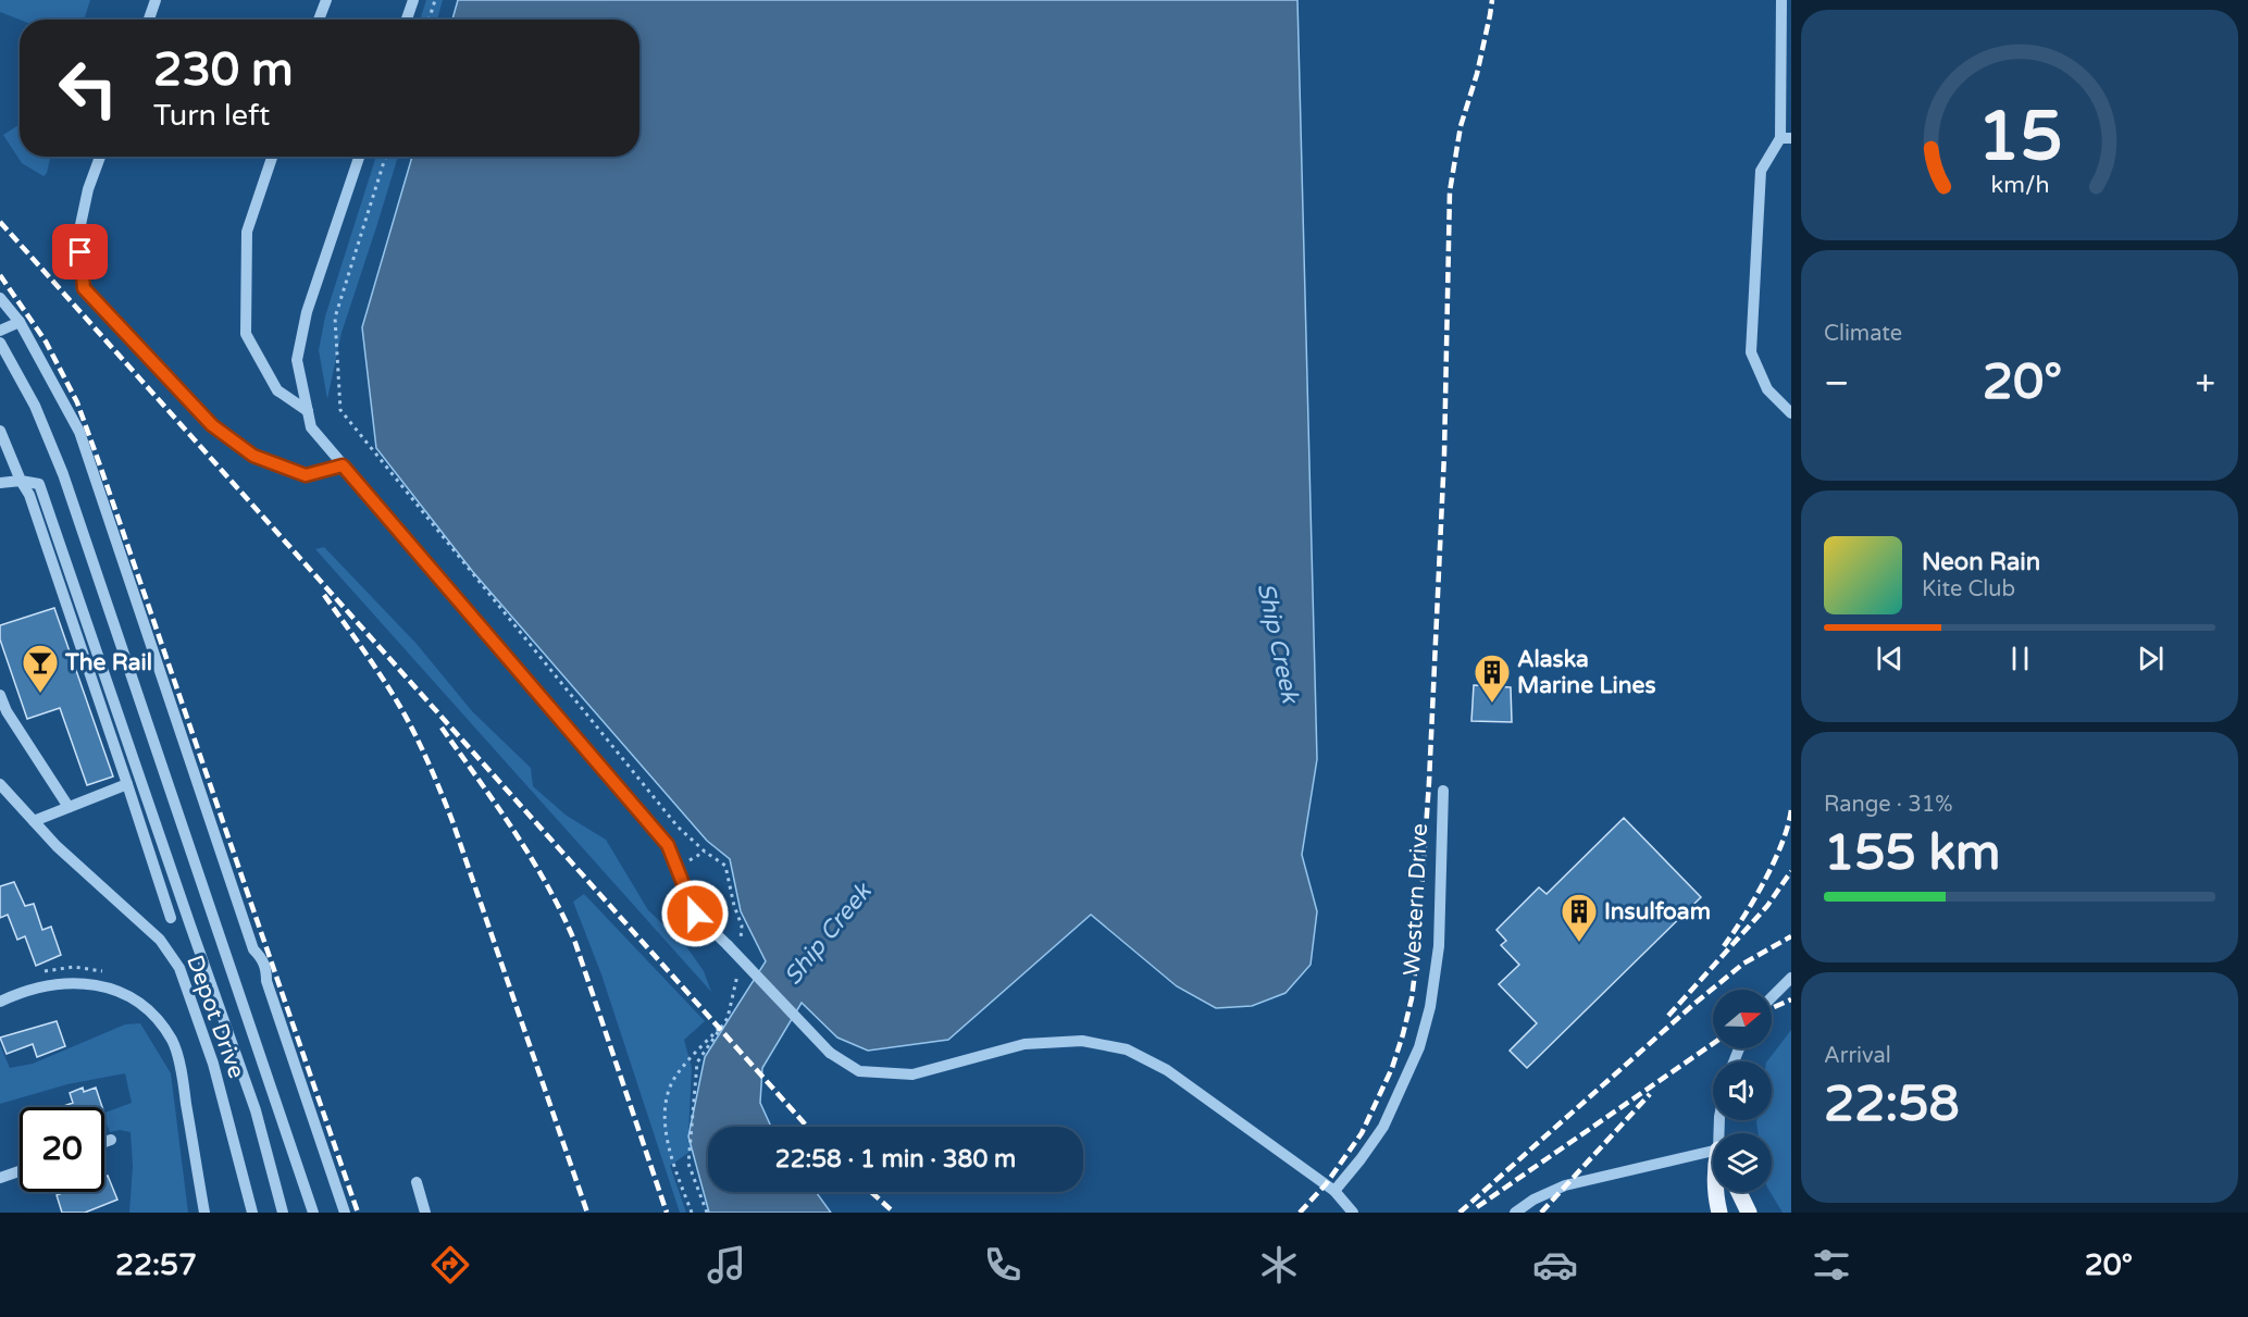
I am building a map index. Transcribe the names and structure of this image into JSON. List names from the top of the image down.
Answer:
{
  "streets": {
    "street": ["Western Drive", "Depot Drive"]
  },
  "water": ["Ship Creek"],
  "places": {
    "bar": ["The Rail"],
    "building": ["Alaska Marine Lines", "Insulfoam"]
  },
  "north": "right",
  "page": {
    "turn": ["230 m", "Turn left"],
    "tile": [
      "Climate",
      ["Range · 31%", "155 km"],
      ["Arrival", "22:58"]
    ],
    "heat": ["−", "20°", "+"],
    "song": ["Neon Rain", "Kite Club"],
    "limit": "20",
    "trip": "22:58 · 1 min · 380 m",
    "tabs": ["22:57", "20°"],
    "gauge": ["15", "km/h"]
  }
}
